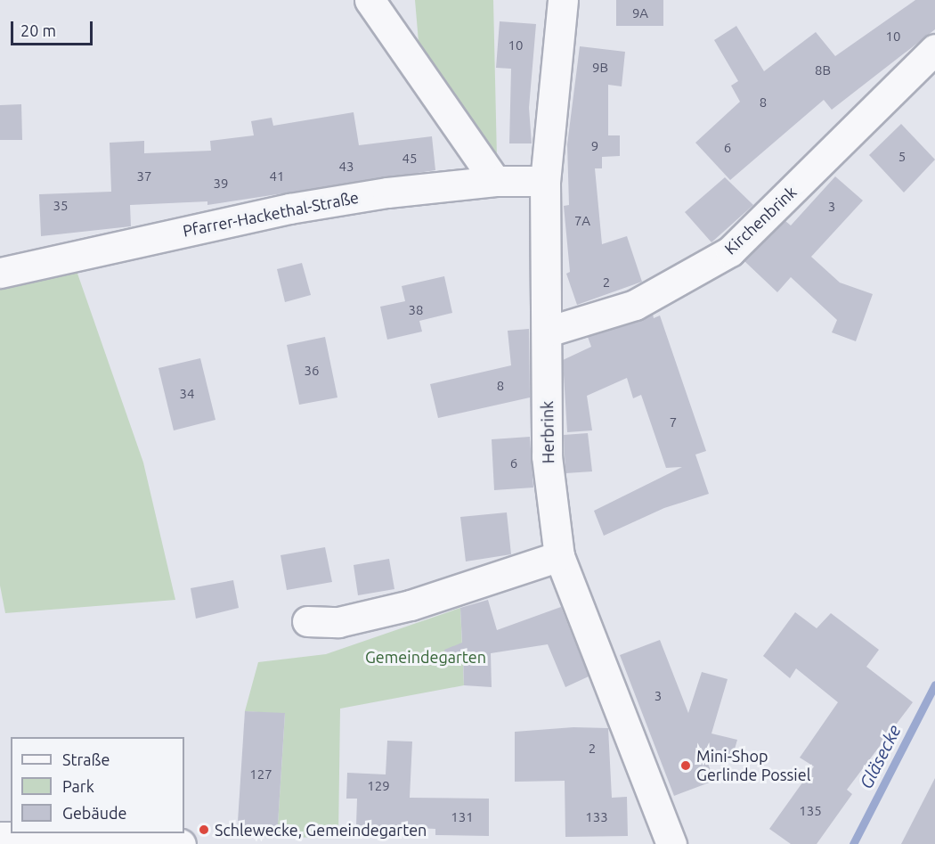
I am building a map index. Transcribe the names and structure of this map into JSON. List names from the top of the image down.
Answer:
{
  "streets": {
    "street": ["Pfarrer-Hackethal-Straße", "Kirchenbrink", "Herbrink"]
  },
  "crossings": [
    ["Pfarrer-Hackethal-Straße", "Herbrink"],
    ["Kirchenbrink", "Herbrink"]
  ],
  "water": ["Gläsecke"],
  "parks": ["Gemeindegarten"],
  "places": ["Mini-Shop Gerlinde Possiel", "Schlewecke, Gemeindegarten"],
  "house_numbers": [
    "9A",
    "10",
    "10",
    "9B",
    "8B",
    "8",
    "9",
    "6",
    "5",
    "45",
    "43",
    "37",
    "41",
    "39",
    "35",
    "3",
    "7A",
    "2",
    "38",
    "36",
    "8",
    "34",
    "7",
    "6",
    "3",
    "2",
    "127",
    "129",
    "135",
    "131",
    "133"
  ],
  "legend": ["Straße", "Park", "Gebäude"],
  "scale_bar": "20 m"
}
